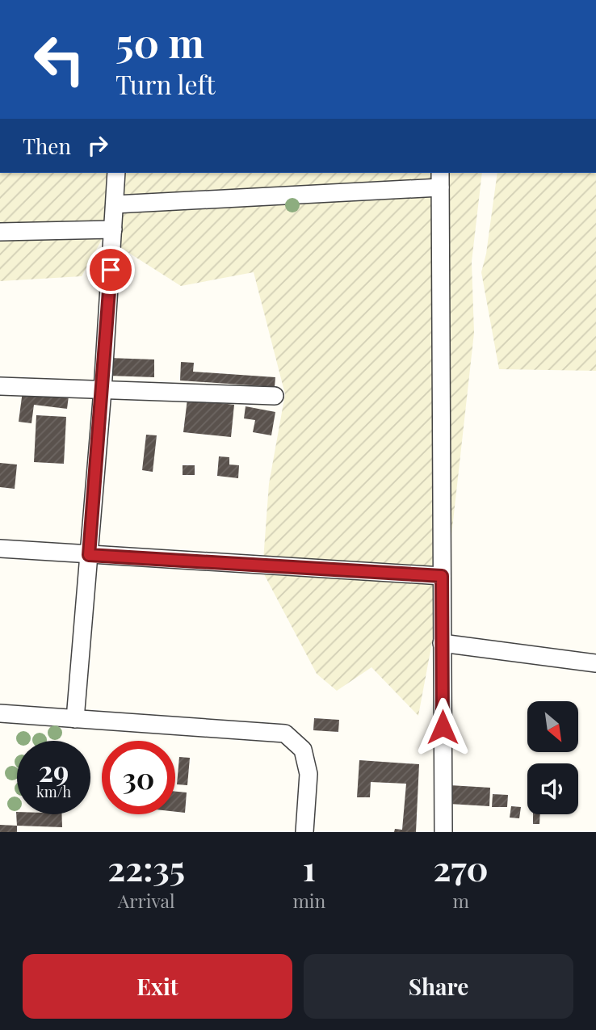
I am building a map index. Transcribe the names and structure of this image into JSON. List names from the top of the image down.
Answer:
{
  "north": "bottom right",
  "page": {
    "turn": ["50 m", "Turn left"],
    "then": "Then",
    "speed": "29 km/h",
    "limit": "30",
    "eta": [
      "22:35",
      "Arrival",
      "1",
      "min",
      "270",
      "m"
    ],
    "buttons": ["Exit", "Share"]
  }
}
